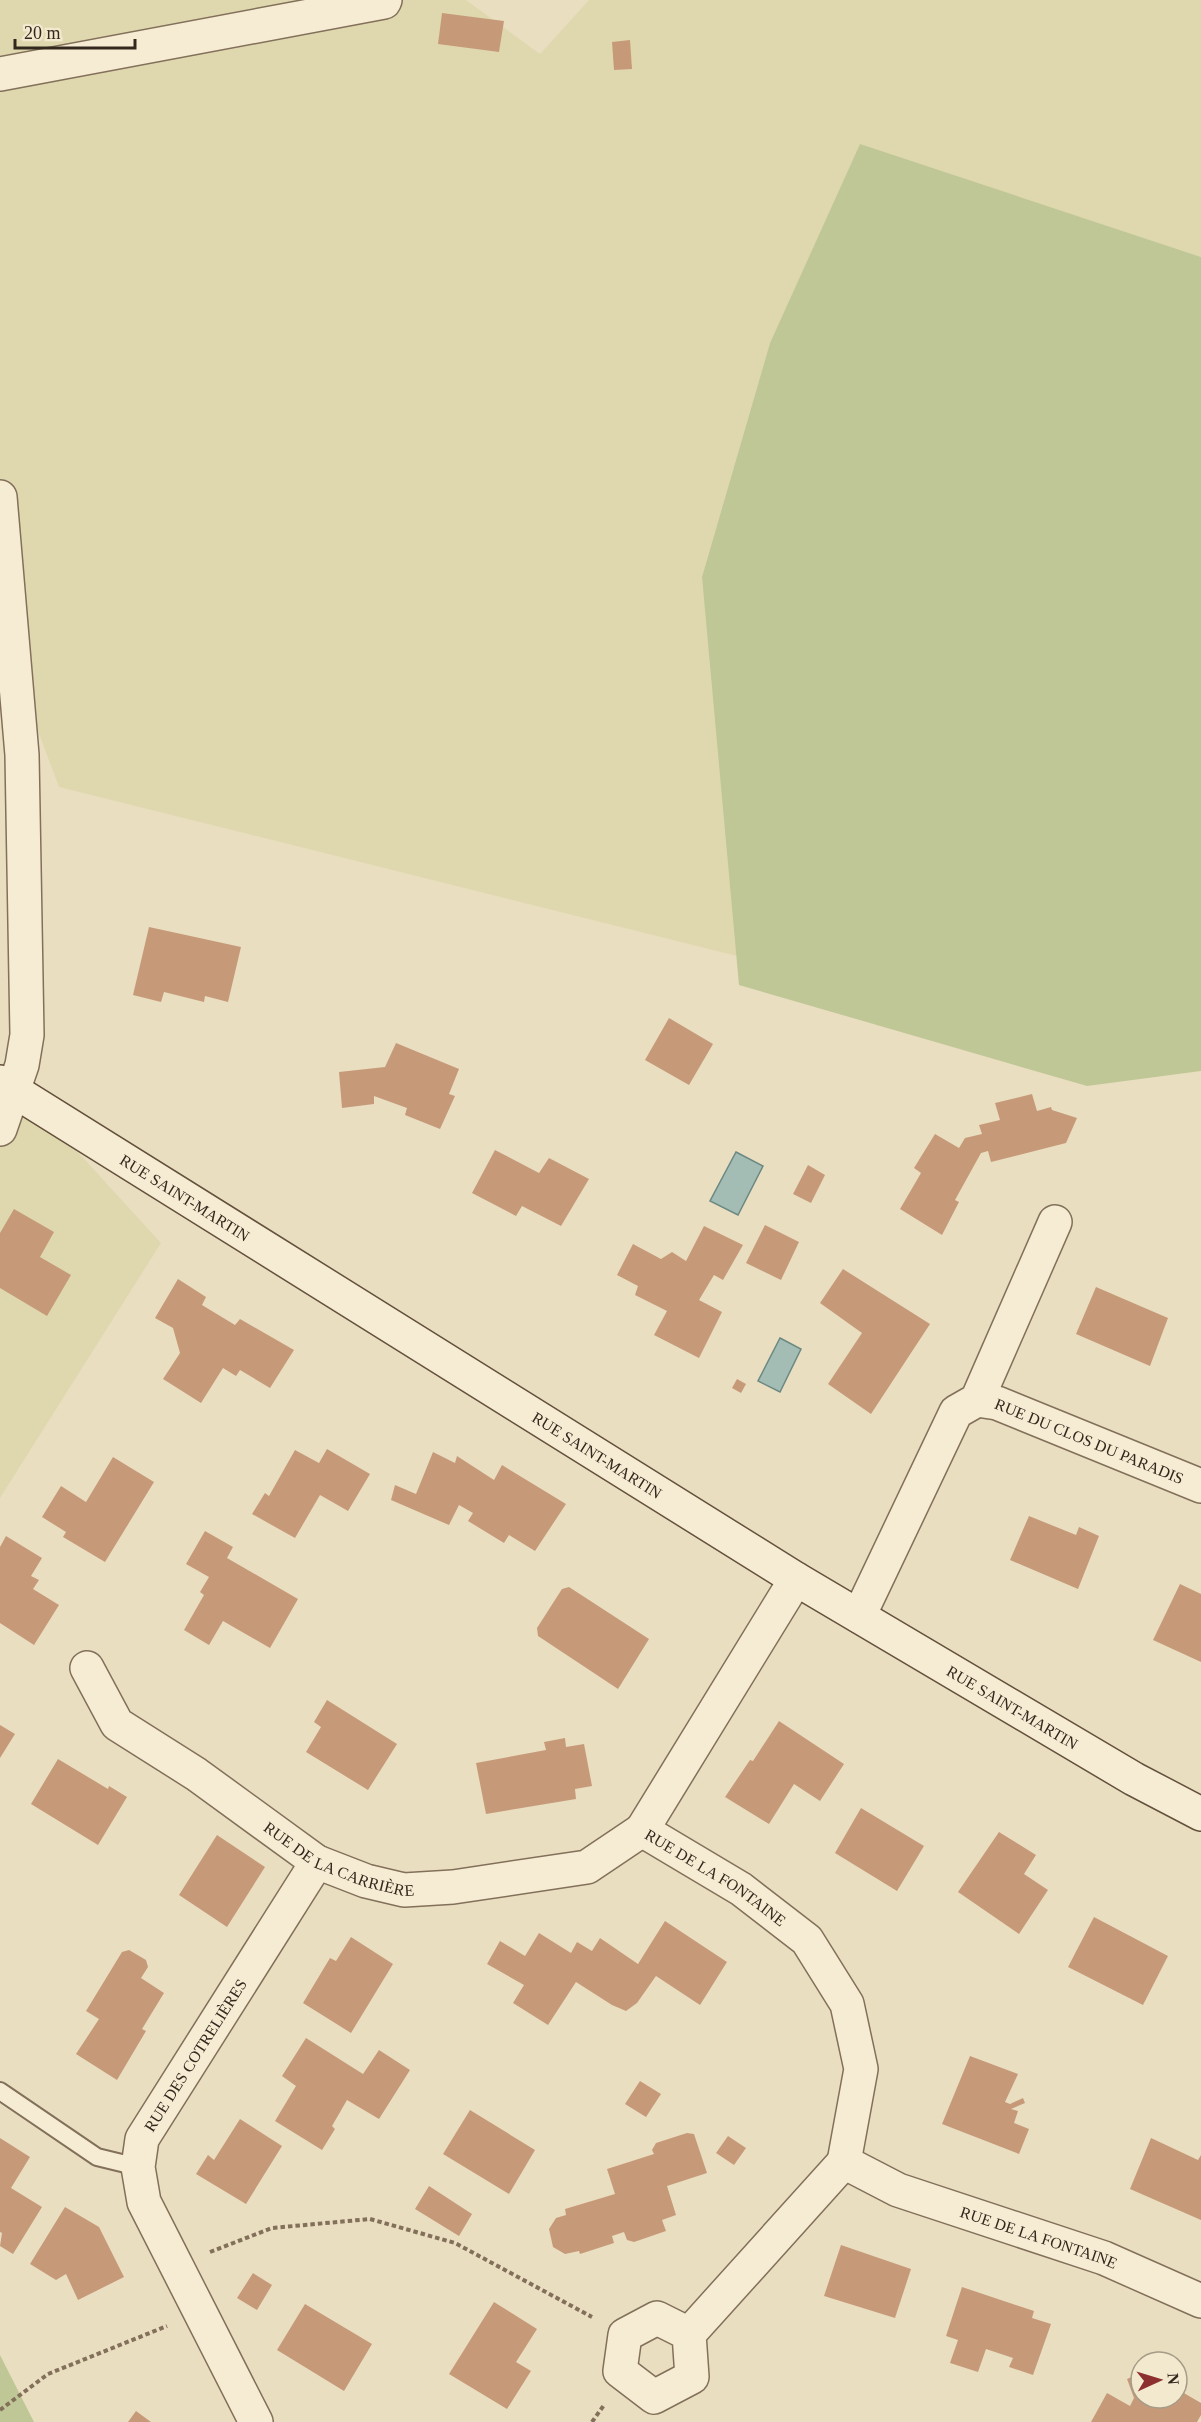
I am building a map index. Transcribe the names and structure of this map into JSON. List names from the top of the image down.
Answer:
{
  "streets": {
    "street": [
      "RUE SAINT-MARTIN",
      "RUE DU CLOS DU PARADIS",
      "RUE DE LA CARRIÈRE",
      "RUE DE LA FONTAINE",
      "RUE DES COTRELIÈRES"
    ]
  },
  "crossings": [
    ["RUE SAINT-MARTIN", "RUE DU CLOS DU PARADIS"],
    ["RUE SAINT-MARTIN", "RUE DE LA FONTAINE"],
    ["RUE DE LA CARRIÈRE", "RUE DE LA FONTAINE"],
    ["RUE DE LA CARRIÈRE", "RUE DES COTRELIÈRES"]
  ],
  "scale_bar": "20 m",
  "north": "right"
}
